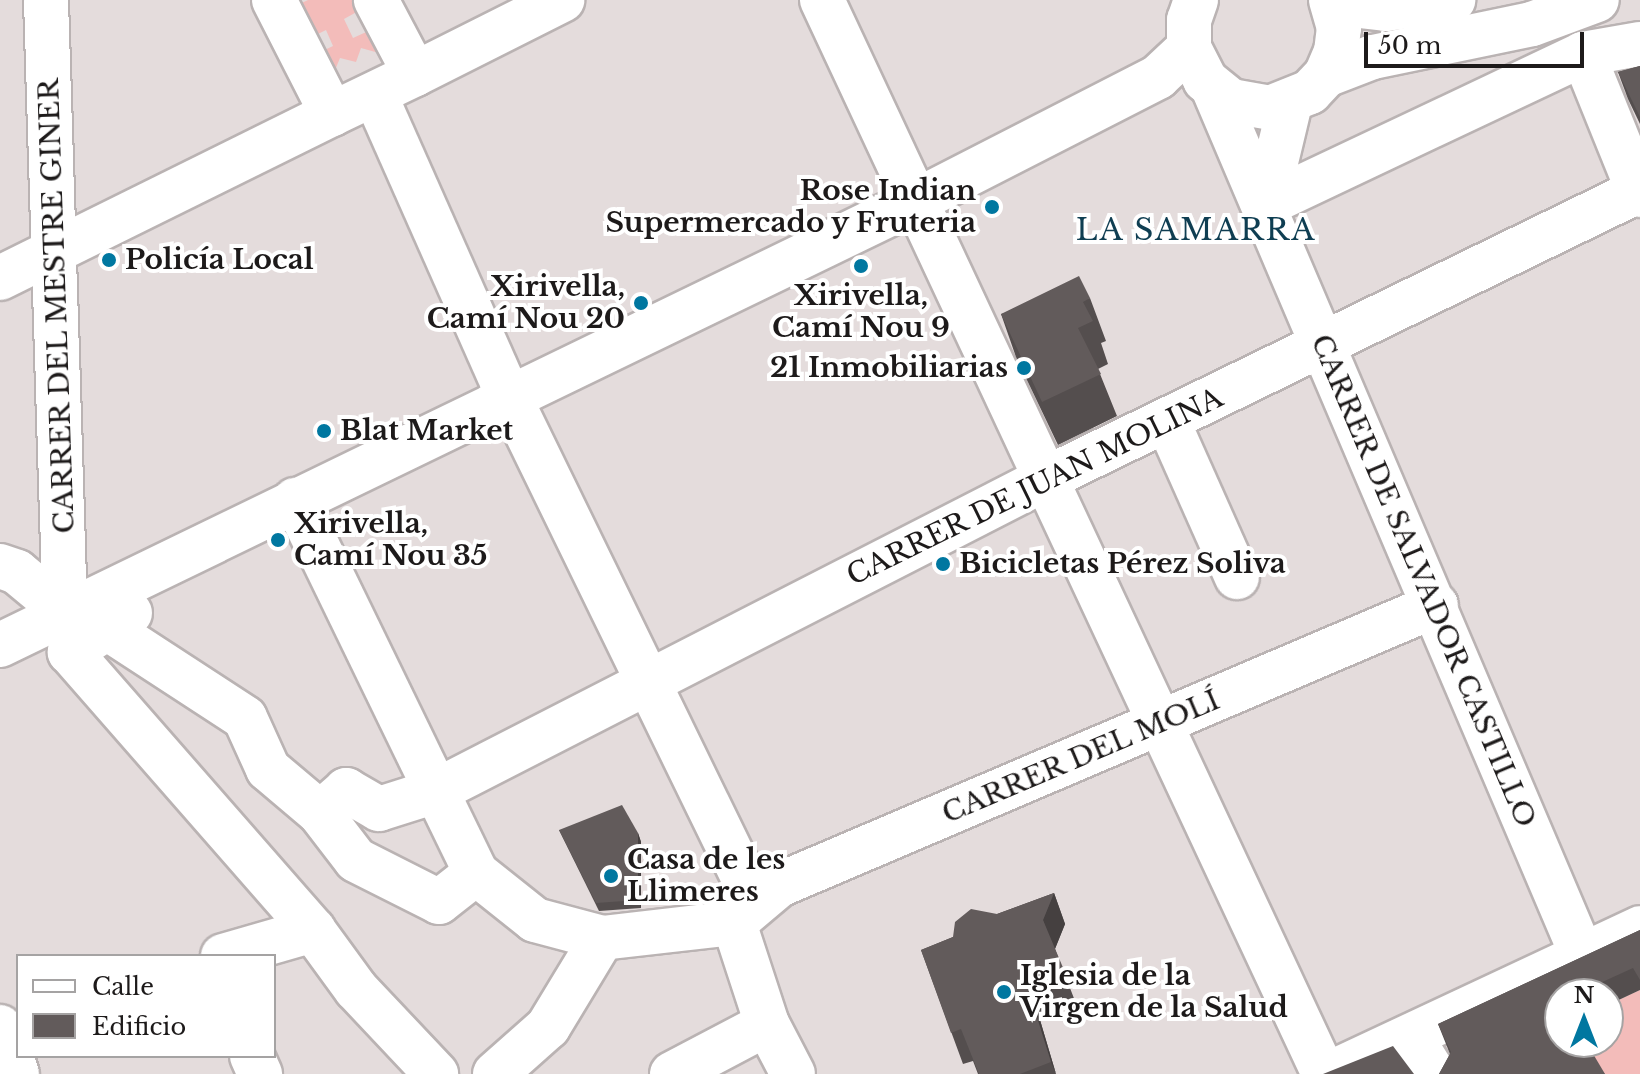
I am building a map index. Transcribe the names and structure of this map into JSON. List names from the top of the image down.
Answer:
{
  "streets": {
    "main road": [
      "CARRER DEL MESTRE GINER",
      "CARRER DE JUAN MOLINA",
      "CARRER DE SALVADOR CASTILLO",
      "CARRER DEL MOLÍ"
    ]
  },
  "crossings": [
    ["CARRER DE JUAN MOLINA", "CARRER DE SALVADOR CASTILLO"],
    ["CARRER DE SALVADOR CASTILLO", "CARRER DEL MOLÍ"]
  ],
  "districts": ["LA SAMARRA"],
  "places": [
    "Rose Indian Supermercado y Fruteria",
    "Policía Local",
    "Xirivella, Camí Nou 9",
    "Xirivella, Camí Nou 20",
    "21 Inmobiliarias",
    "Blat Market",
    "Xirivella, Camí Nou 35",
    "Bicicletas Pérez Soliva",
    "Casa de les Llimeres",
    "Iglesia de la Virgen de la Salud"
  ],
  "legend": ["Calle", "Edificio"],
  "scale_bar": "50 m",
  "north": "top"
}
